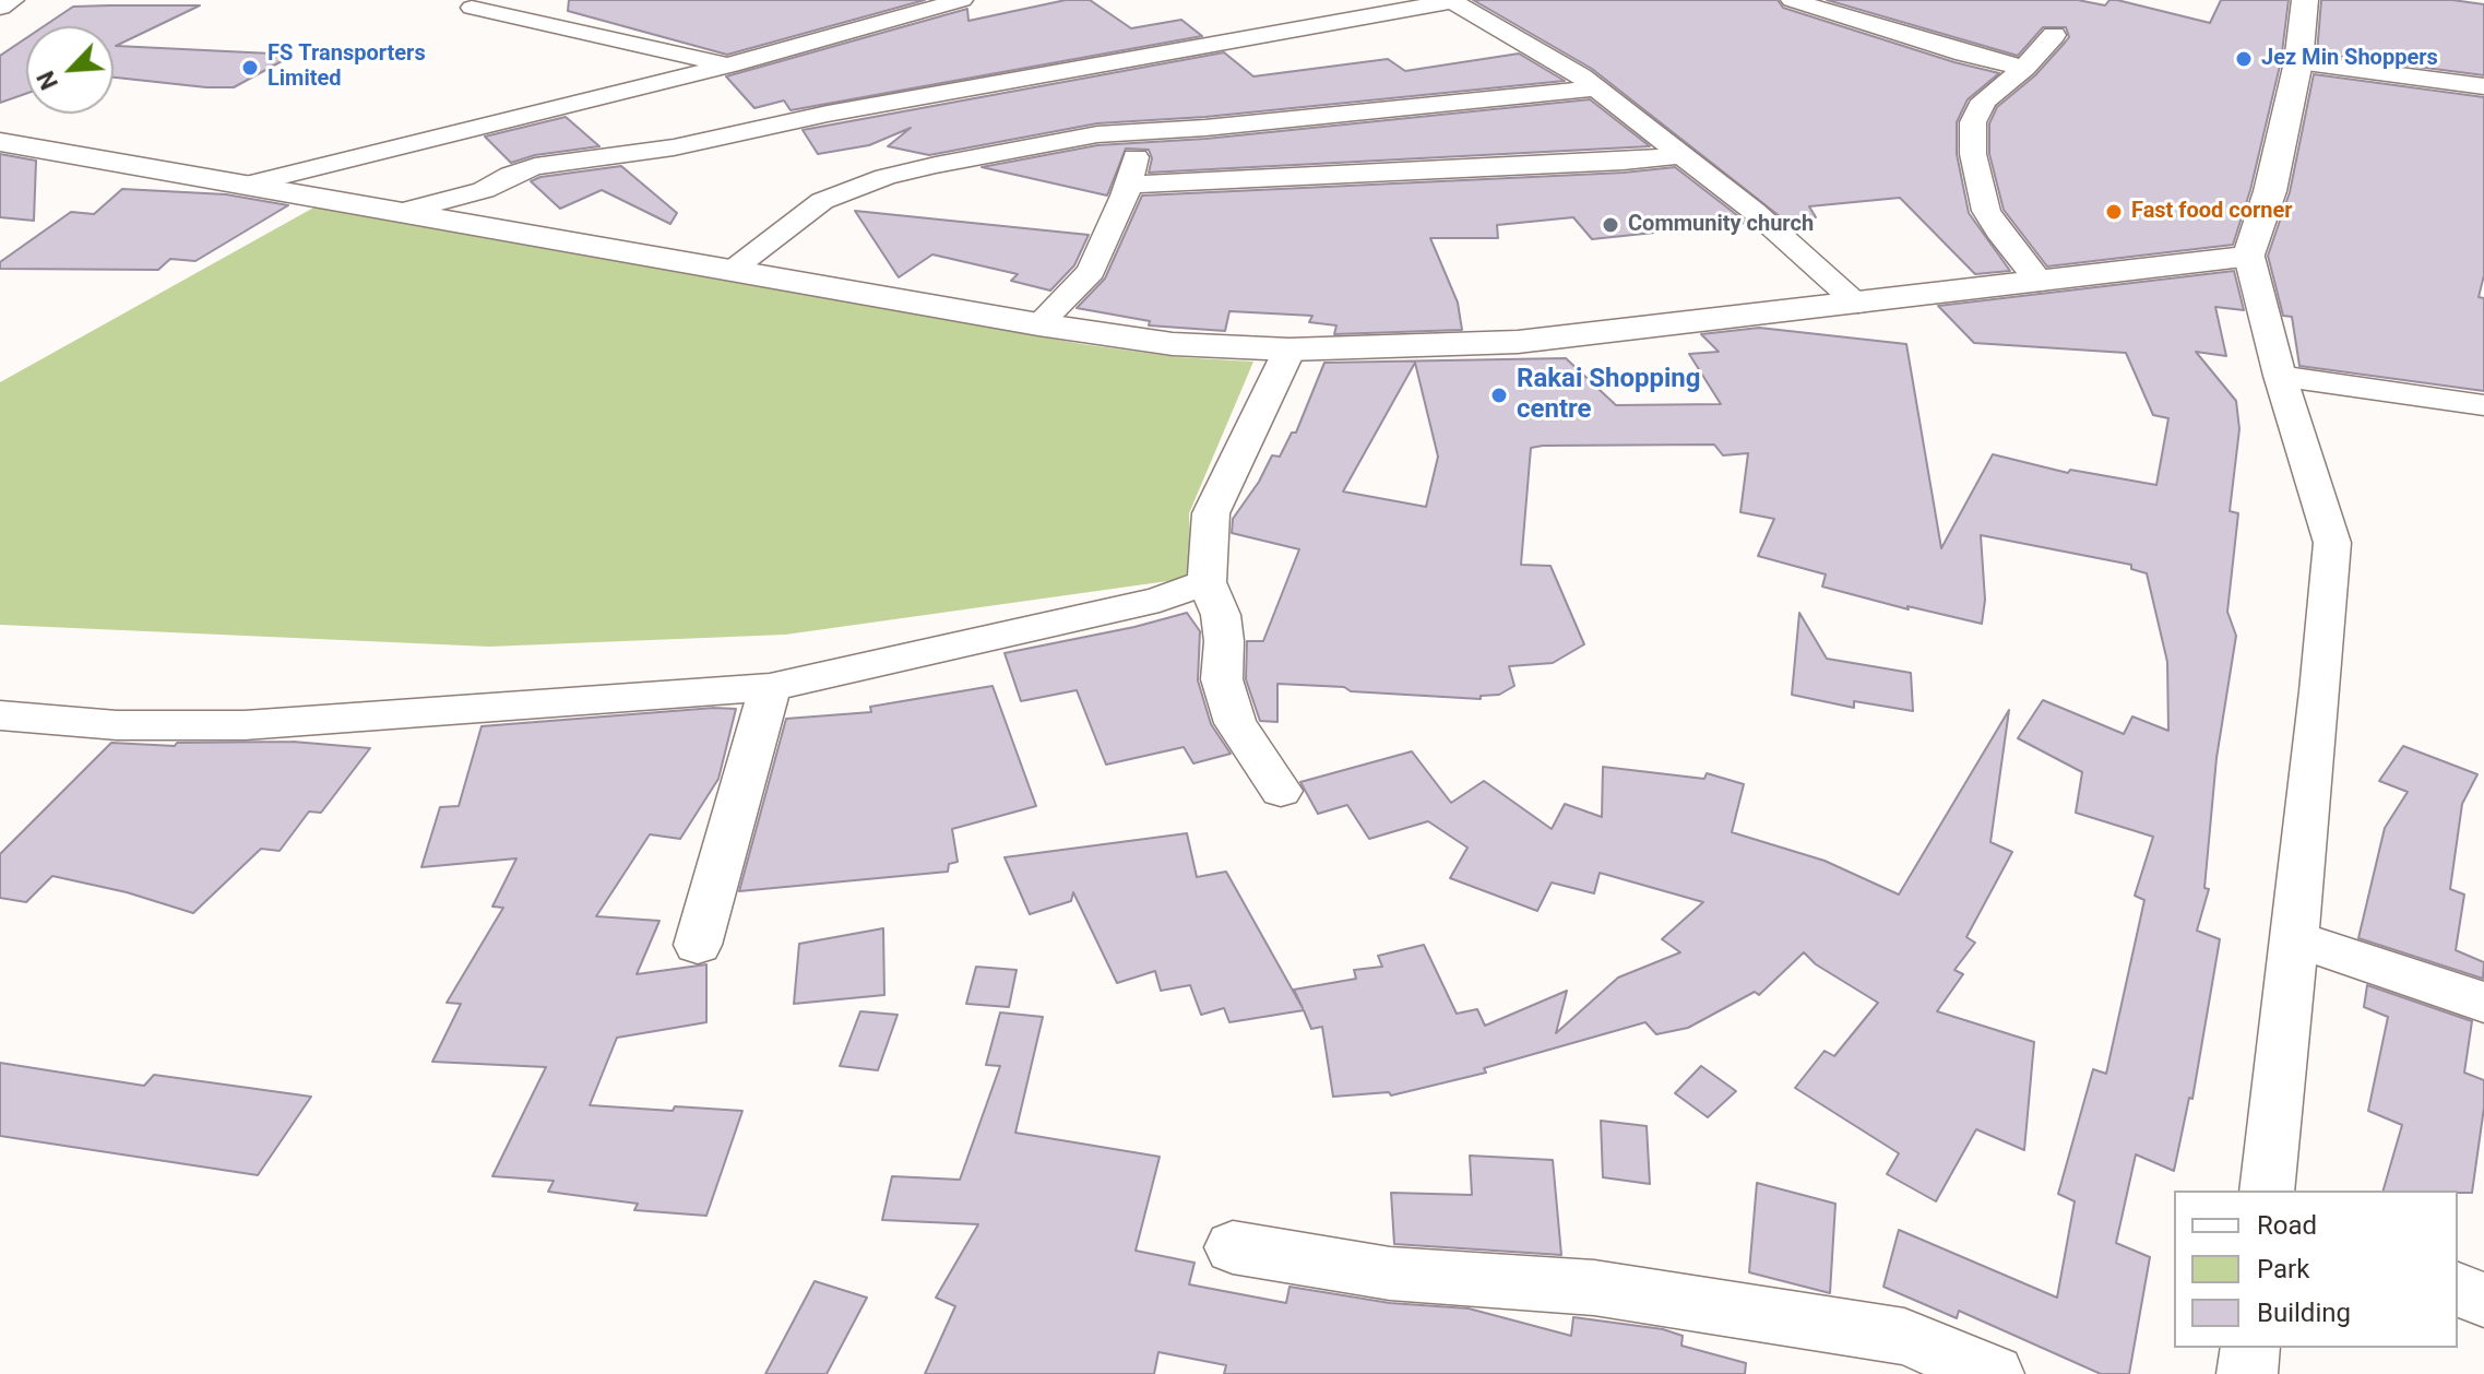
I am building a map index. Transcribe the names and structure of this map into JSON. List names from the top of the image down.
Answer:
{
  "places": [
    "Jez Min Shoppers",
    "FS Transporters Limited",
    "Fast food corner",
    "Community church",
    "Rakai Shopping centre"
  ],
  "legend": ["Road", "Park", "Building"],
  "north": "bottom left"
}
